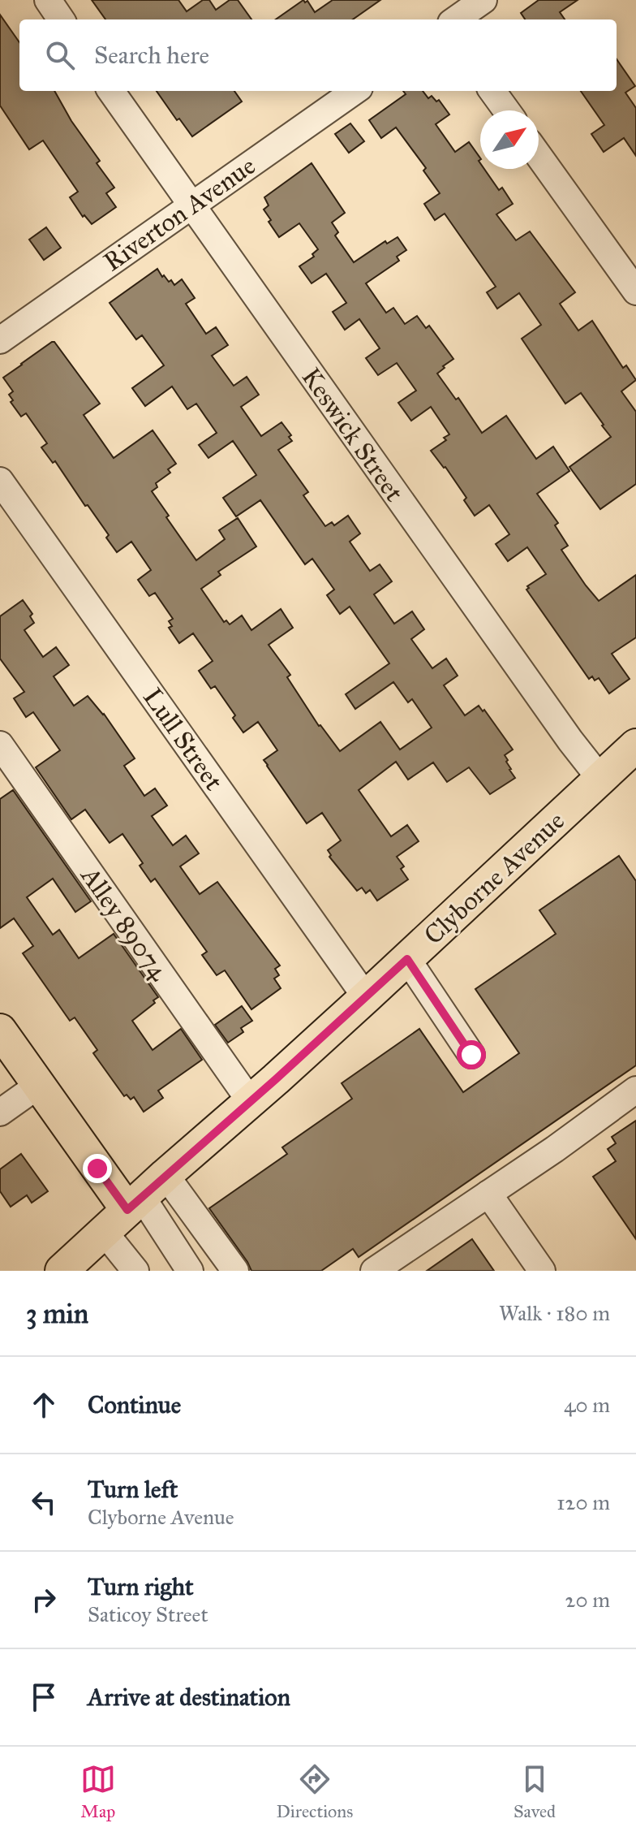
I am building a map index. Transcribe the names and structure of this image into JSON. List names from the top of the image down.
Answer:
{
  "streets": {
    "main road": ["Clyborne Avenue"],
    "street": [
      "Riverton Avenue",
      "Keswick Street",
      "Lull Street",
      "Alley 89074"
    ]
  },
  "crossings": [
    ["Riverton Avenue", "Keswick Street"],
    ["Keswick Street", "Clyborne Avenue"],
    ["Lull Street", "Clyborne Avenue"],
    ["Clyborne Avenue", "Alley 89074"]
  ],
  "north": "top right",
  "page": {
    "search": "Search here",
    "heading": ["3 min", "Walk · 180 m"],
    "list": [
      ["Continue", "40 m"],
      ["Turn left", "Clyborne Avenue", "120 m"],
      ["Turn right", "Saticoy Street", "20 m"],
      "Arrive at destination"
    ],
    "nav": ["Map", "Directions", "Saved"]
  }
}
